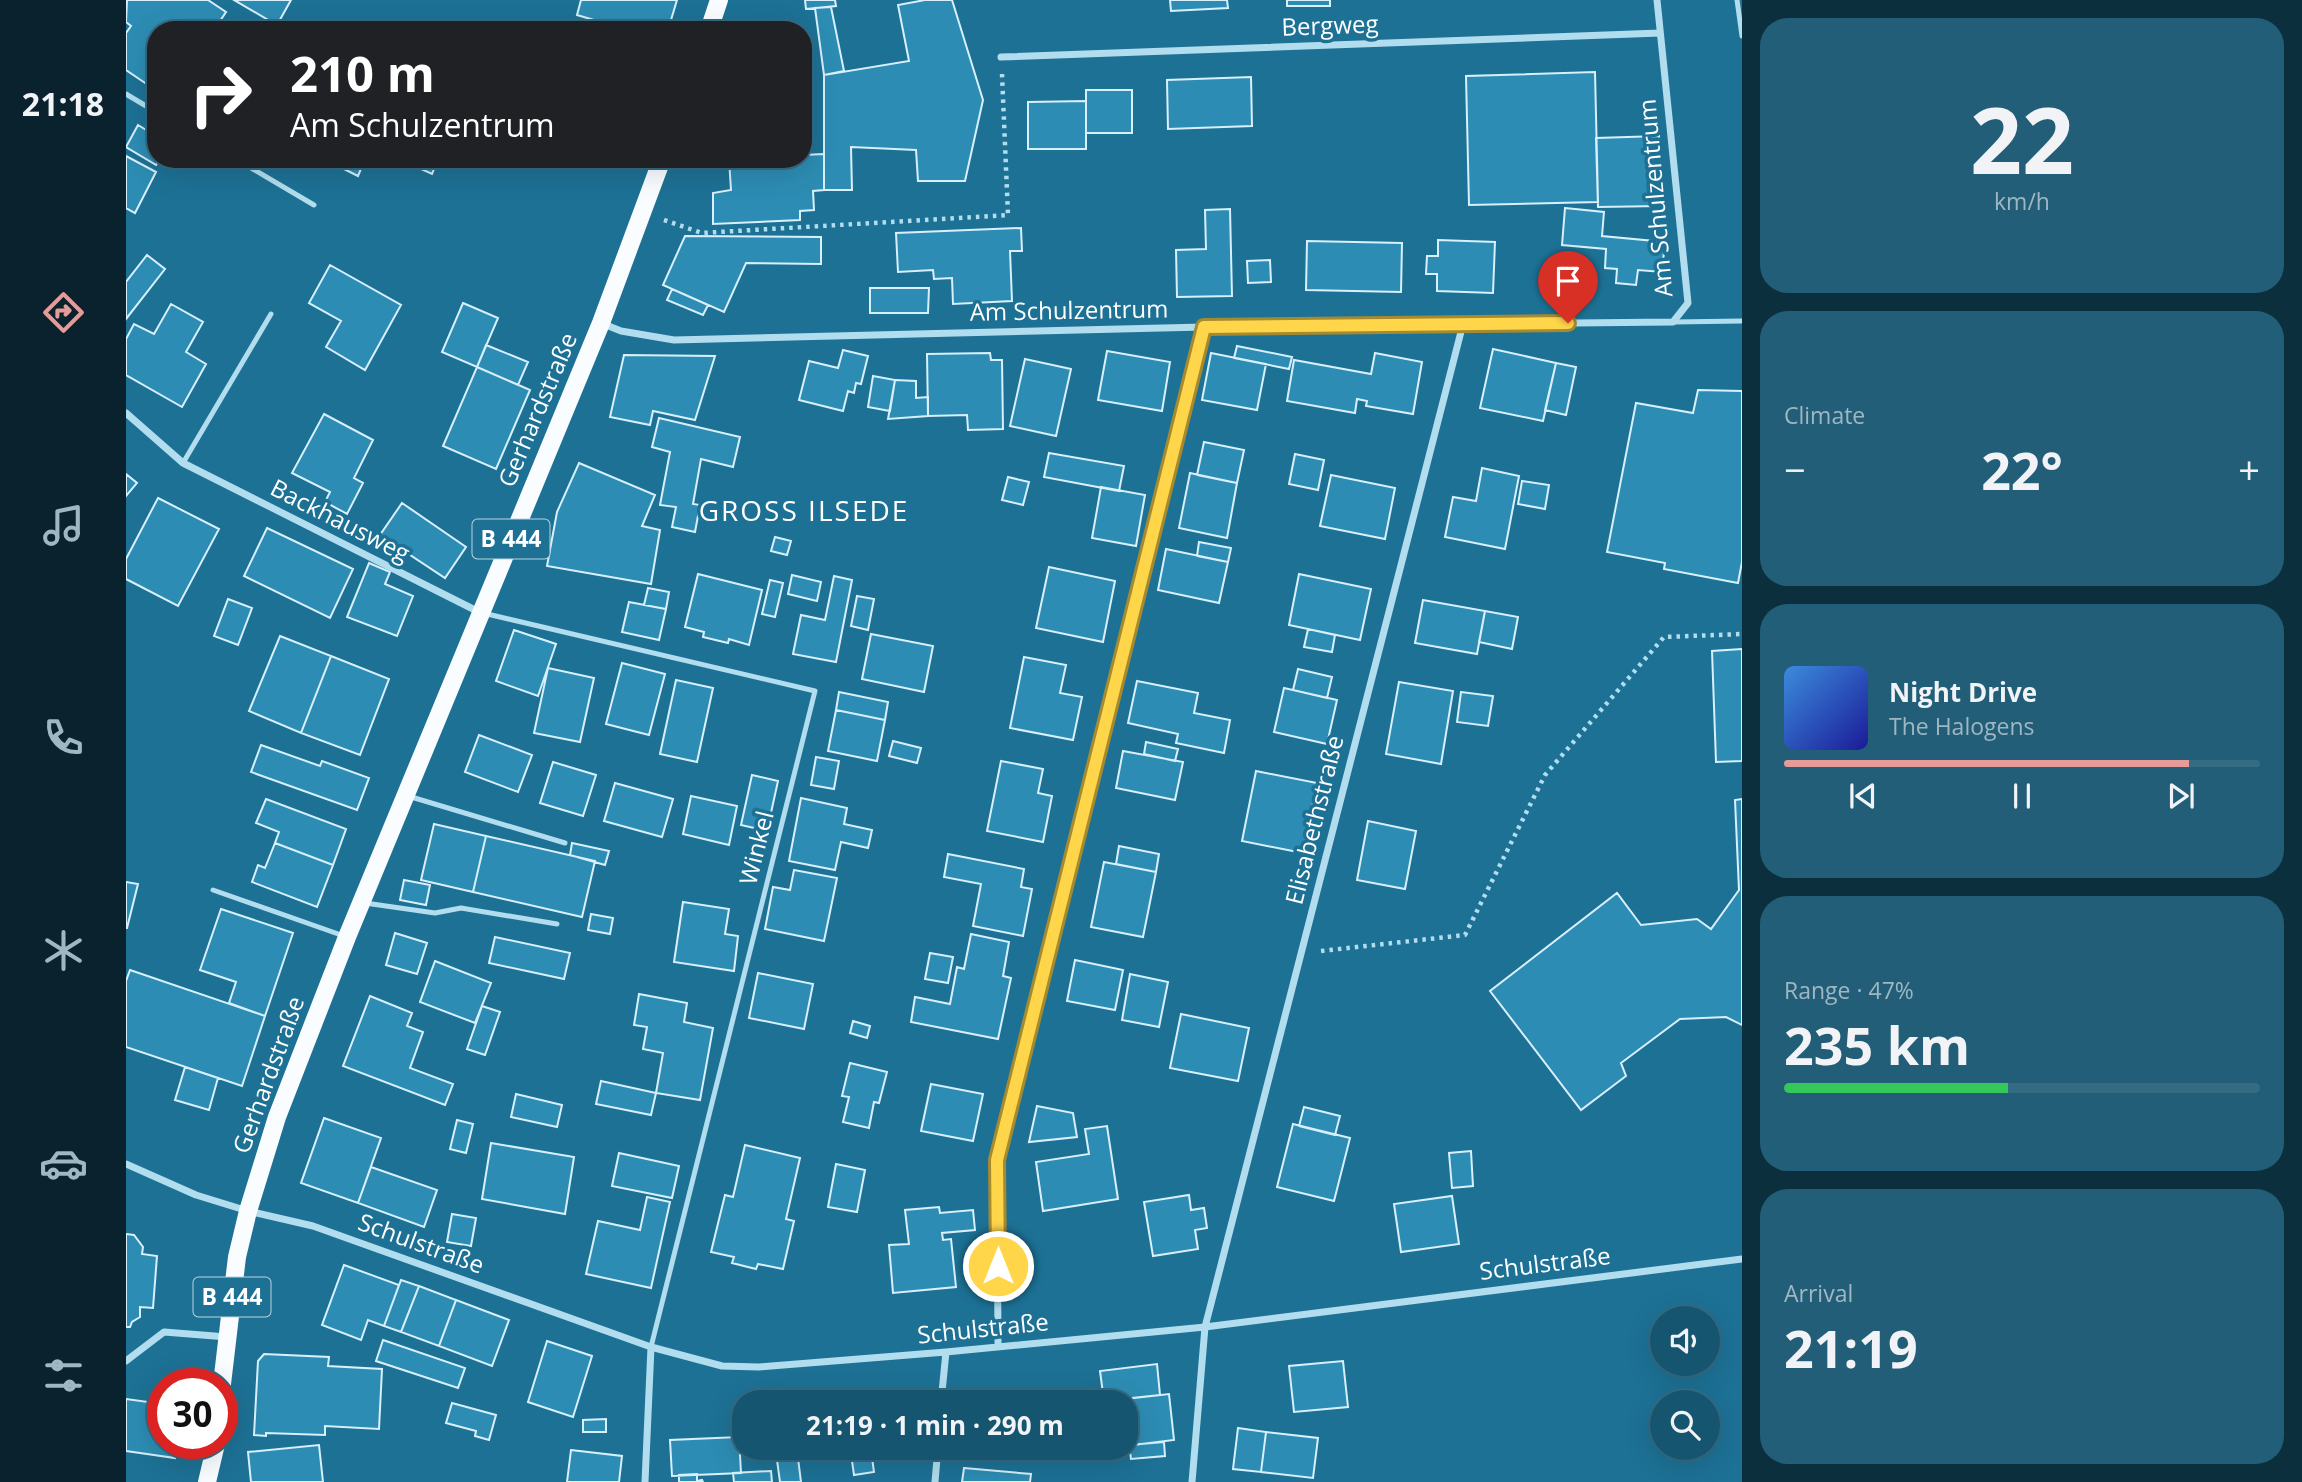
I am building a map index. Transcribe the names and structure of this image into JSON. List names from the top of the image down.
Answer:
{
  "streets": {
    "main road": ["Gerhardstraße", "B 444"],
    "street": [
      "Bergweg",
      "Am Schulzentrum",
      "Backhausweg",
      "Elisabethstraße",
      "Schulstraße"
    ],
    "lane": ["Winkel"]
  },
  "crossings": [
    ["Bergweg", "Am Schulzentrum"],
    ["Am Schulzentrum", "Gerhardstraße"],
    ["Am Schulzentrum", "Elisabethstraße"],
    ["Gerhardstraße", "Backhausweg"],
    ["Gerhardstraße", "Winkel"],
    ["Gerhardstraße", "Schulstraße"],
    ["Backhausweg", "Winkel"],
    ["Elisabethstraße", "Schulstraße"],
    ["Winkel", "Schulstraße"]
  ],
  "districts": ["GROSS ILSEDE"],
  "page": {
    "tabs": "21:18",
    "tile": [
      ["22", "km/h"],
      "Climate",
      ["Range · 47%", "235 km"],
      ["Arrival", "21:19"]
    ],
    "turn": ["210 m", "Am Schulzentrum"],
    "heat": ["−", "22°", "+"],
    "song": ["Night Drive", "The Halogens"],
    "limit": "30",
    "trip": "21:19 · 1 min · 290 m"
  }
}
